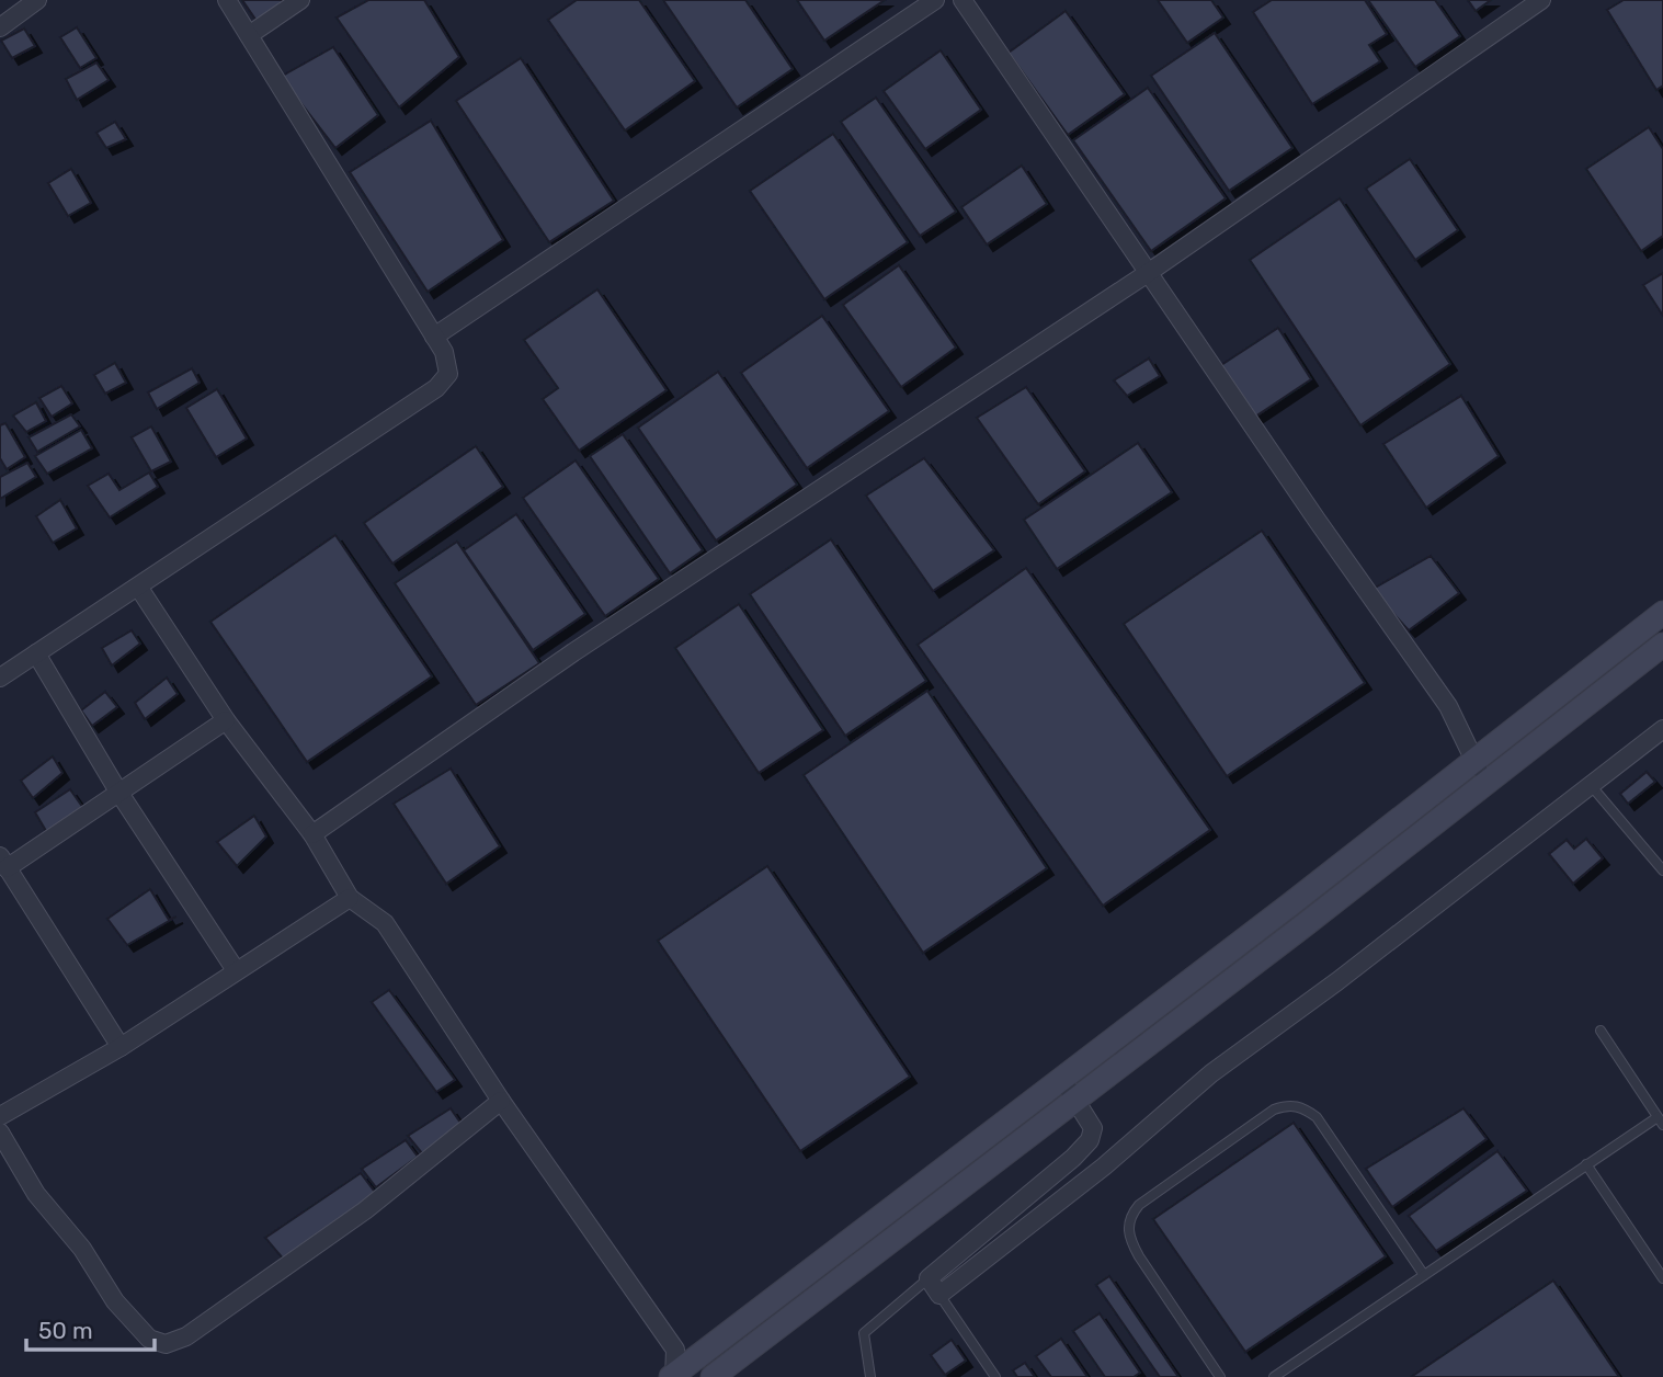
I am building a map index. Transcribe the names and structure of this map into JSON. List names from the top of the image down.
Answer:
{
  "scale_bar": "50 m"
}
